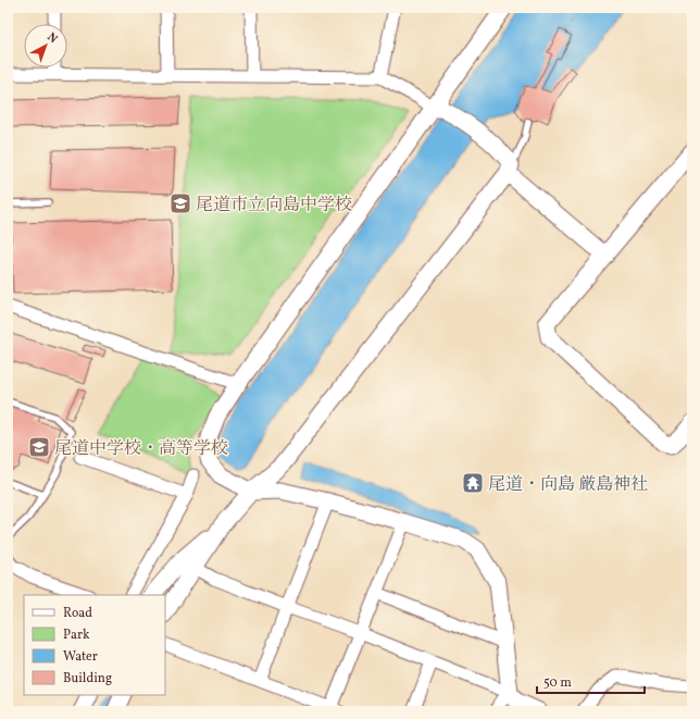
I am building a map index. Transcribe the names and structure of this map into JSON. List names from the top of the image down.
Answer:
{
  "places": {
    "school or university": ["尾道市立向島中学校", "尾道中学校・高等学校"],
    "temple": ["尾道・向島 厳島神社"]
  },
  "legend": [
    "Road",
    "Park",
    "Water",
    "Building"
  ],
  "scale_bar": "50 m",
  "north": "top right"
}
